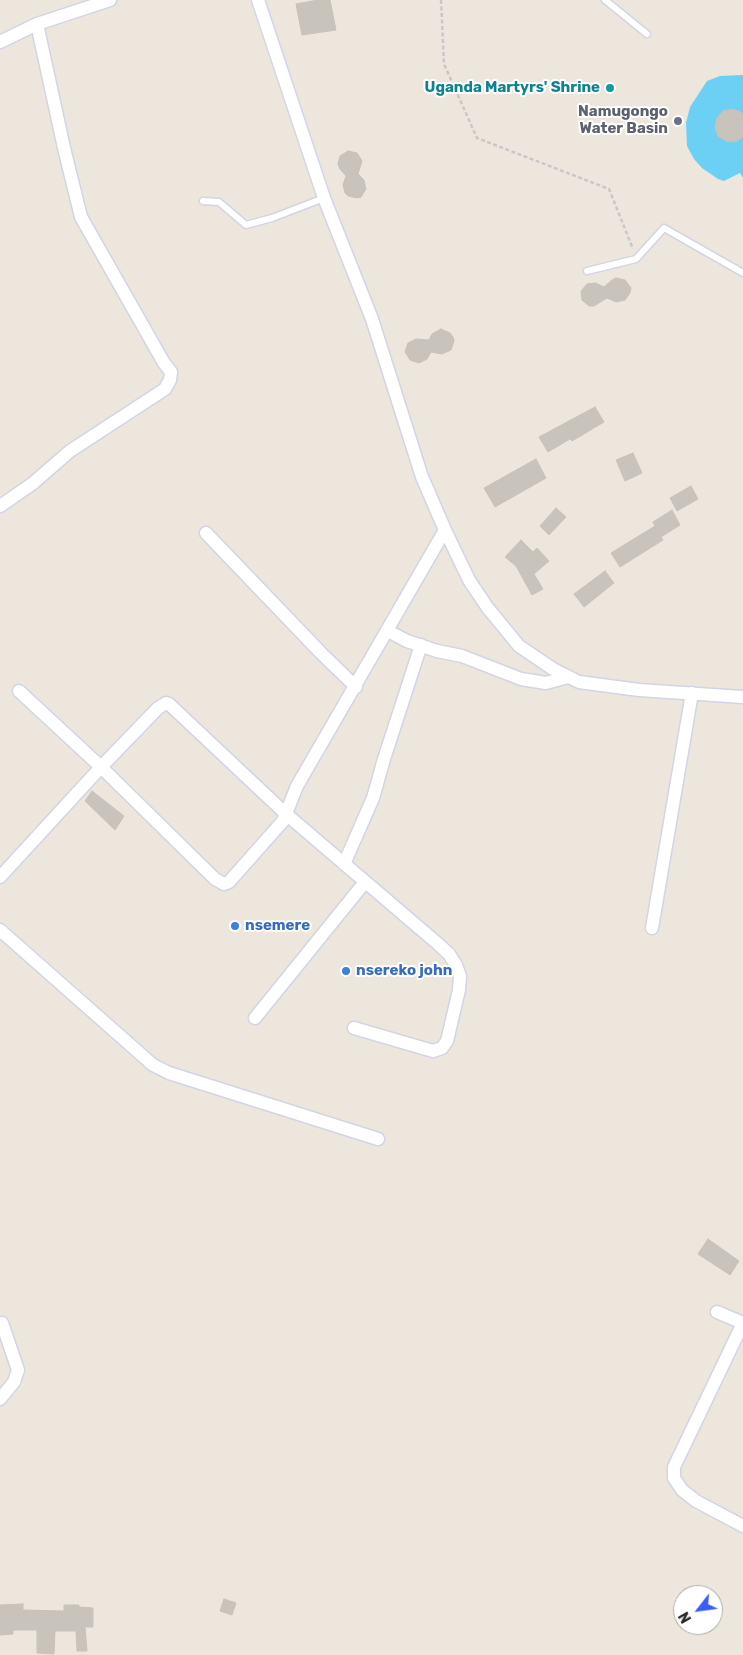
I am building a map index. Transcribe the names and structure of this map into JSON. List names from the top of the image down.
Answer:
{
  "places": [
    "Uganda Martyrs' Shrine",
    "Namugongo Water Basin",
    "nsemere",
    "nsereko john"
  ],
  "north": "bottom left"
}
